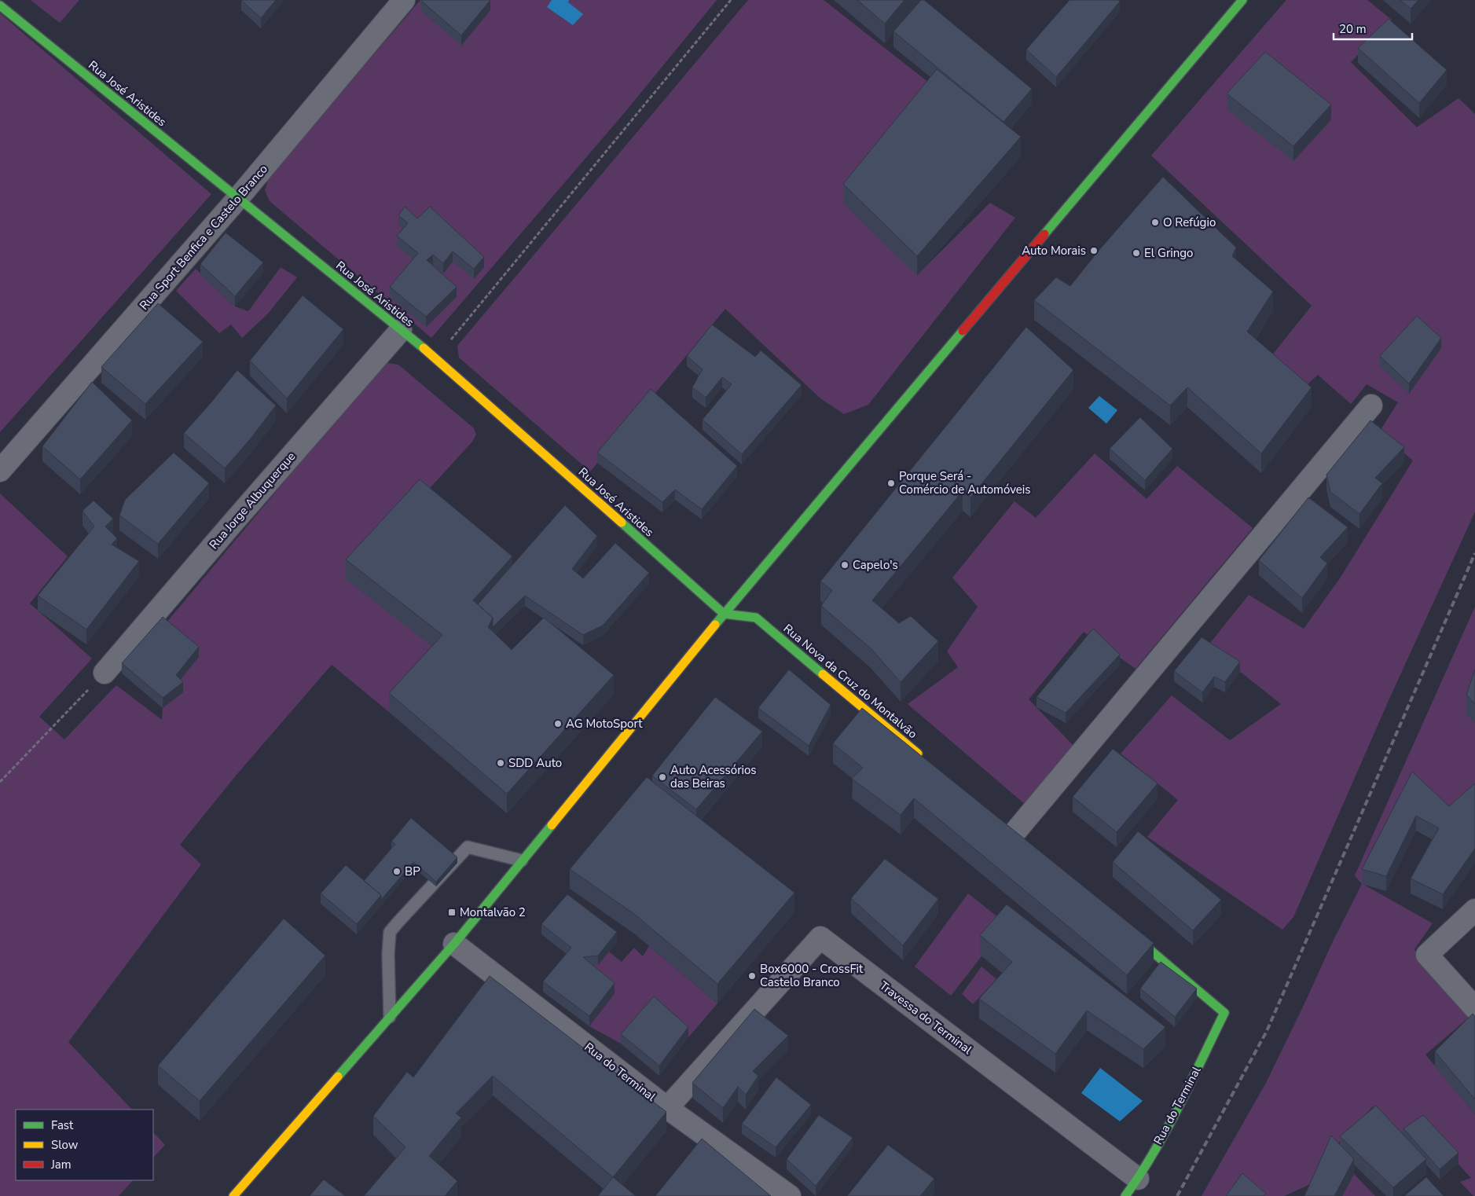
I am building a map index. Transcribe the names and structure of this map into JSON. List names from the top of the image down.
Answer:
{
  "streets": {
    "main road": ["Rua José Aristides", "Rua Nova da Cruz do Montalvão", "Rua do Terminal"],
    "street": ["Rua Sport Benfica e Castelo Branco", "Rua Jorge Albuquerque", "Travessa do Terminal"]
  },
  "crossings": [
    ["Rua José Aristides", "Rua Sport Benfica e Castelo Branco"],
    ["Rua José Aristides", "Rua Jorge Albuquerque"],
    ["Rua José Aristides", "Rua Nova da Cruz do Montalvão"],
    ["Travessa do Terminal", "Rua do Terminal"]
  ],
  "places": {
    "other": [
      "O Refúgio",
      "Auto Morais",
      "El Gringo",
      "Porque Será - Comércio de Automóveis",
      "Capelo's",
      "AG MotoSport",
      "SDD Auto",
      "Auto Acessórios das Beiras",
      "BP",
      "Box6000 - CrossFit Castelo Branco"
    ],
    "transit": ["Montalvão 2"]
  },
  "legend": ["Fast", "Slow", "Jam"],
  "scale_bar": "20 m"
}
